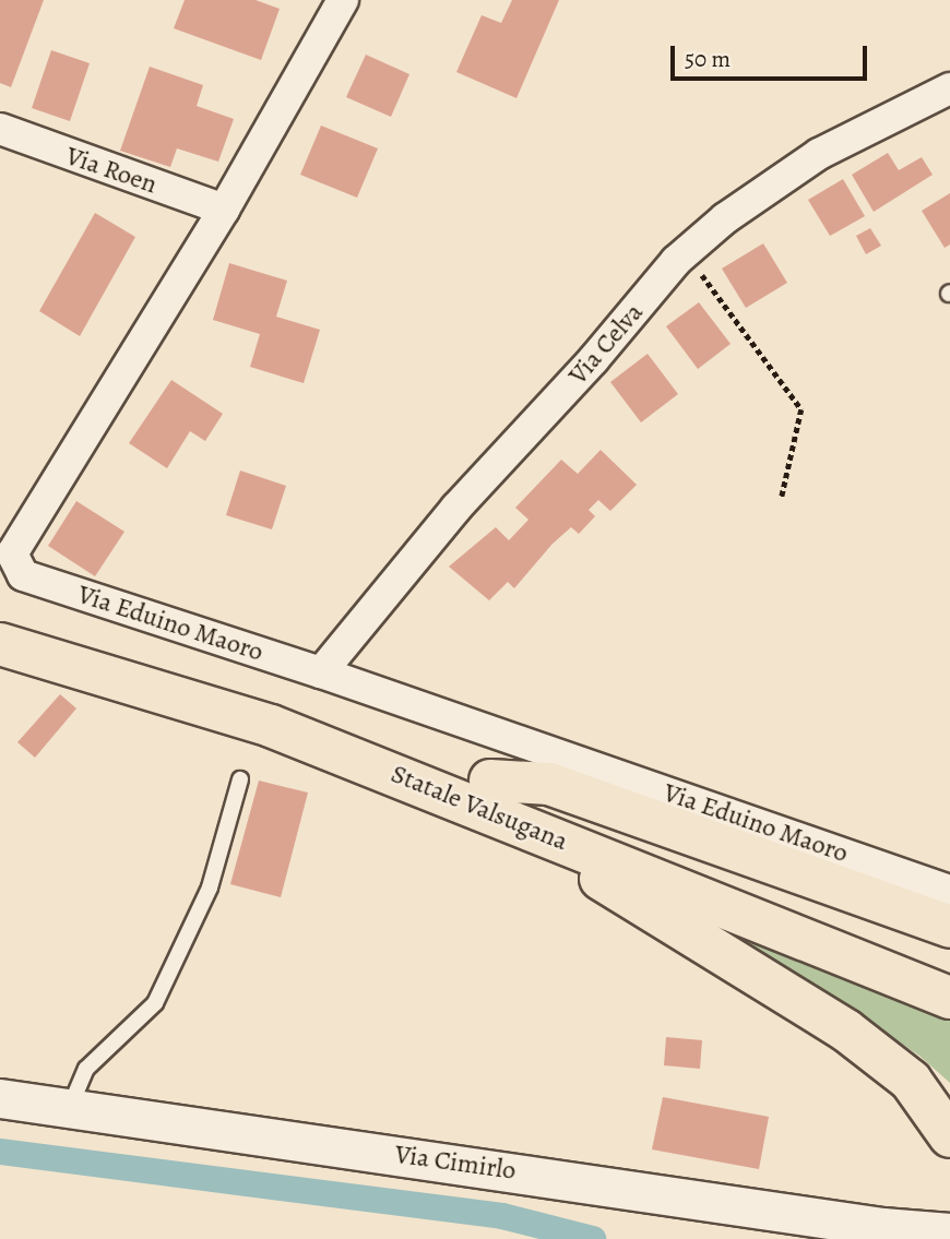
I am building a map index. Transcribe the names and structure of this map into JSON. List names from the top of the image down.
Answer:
{
  "streets": {
    "highway": ["Statale Valsugana"],
    "street": [
      "Via Roen",
      "Via Celva",
      "Via Eduino Maoro",
      "Via Cimirlo"
    ]
  },
  "crossings": [
    ["Via Roen", "Via Eduino Maoro"],
    ["Via Celva", "Via Eduino Maoro"]
  ],
  "scale_bar": "50 m"
}
